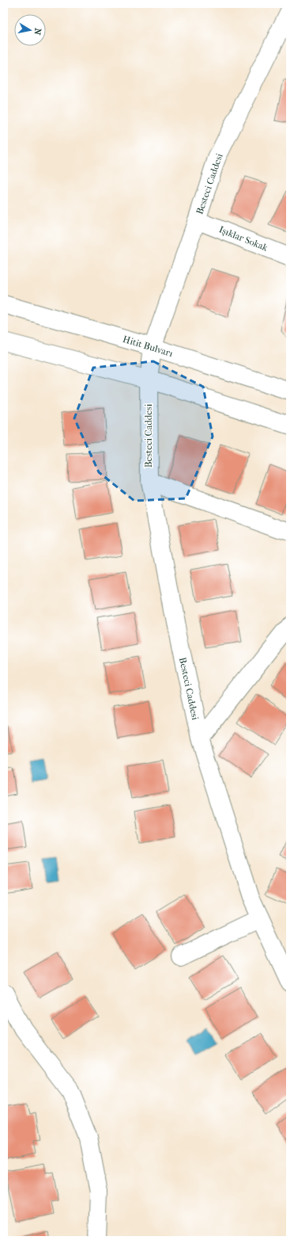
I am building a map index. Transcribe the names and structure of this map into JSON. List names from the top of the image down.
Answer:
{
  "streets": {
    "street": ["Besteci Caddesi", "Işıklar Sokak", "Hitit Bulvarı"]
  },
  "crossings": [
    ["Besteci Caddesi", "Işıklar Sokak"],
    ["Besteci Caddesi", "Hitit Bulvarı"]
  ],
  "north": "right"
}
